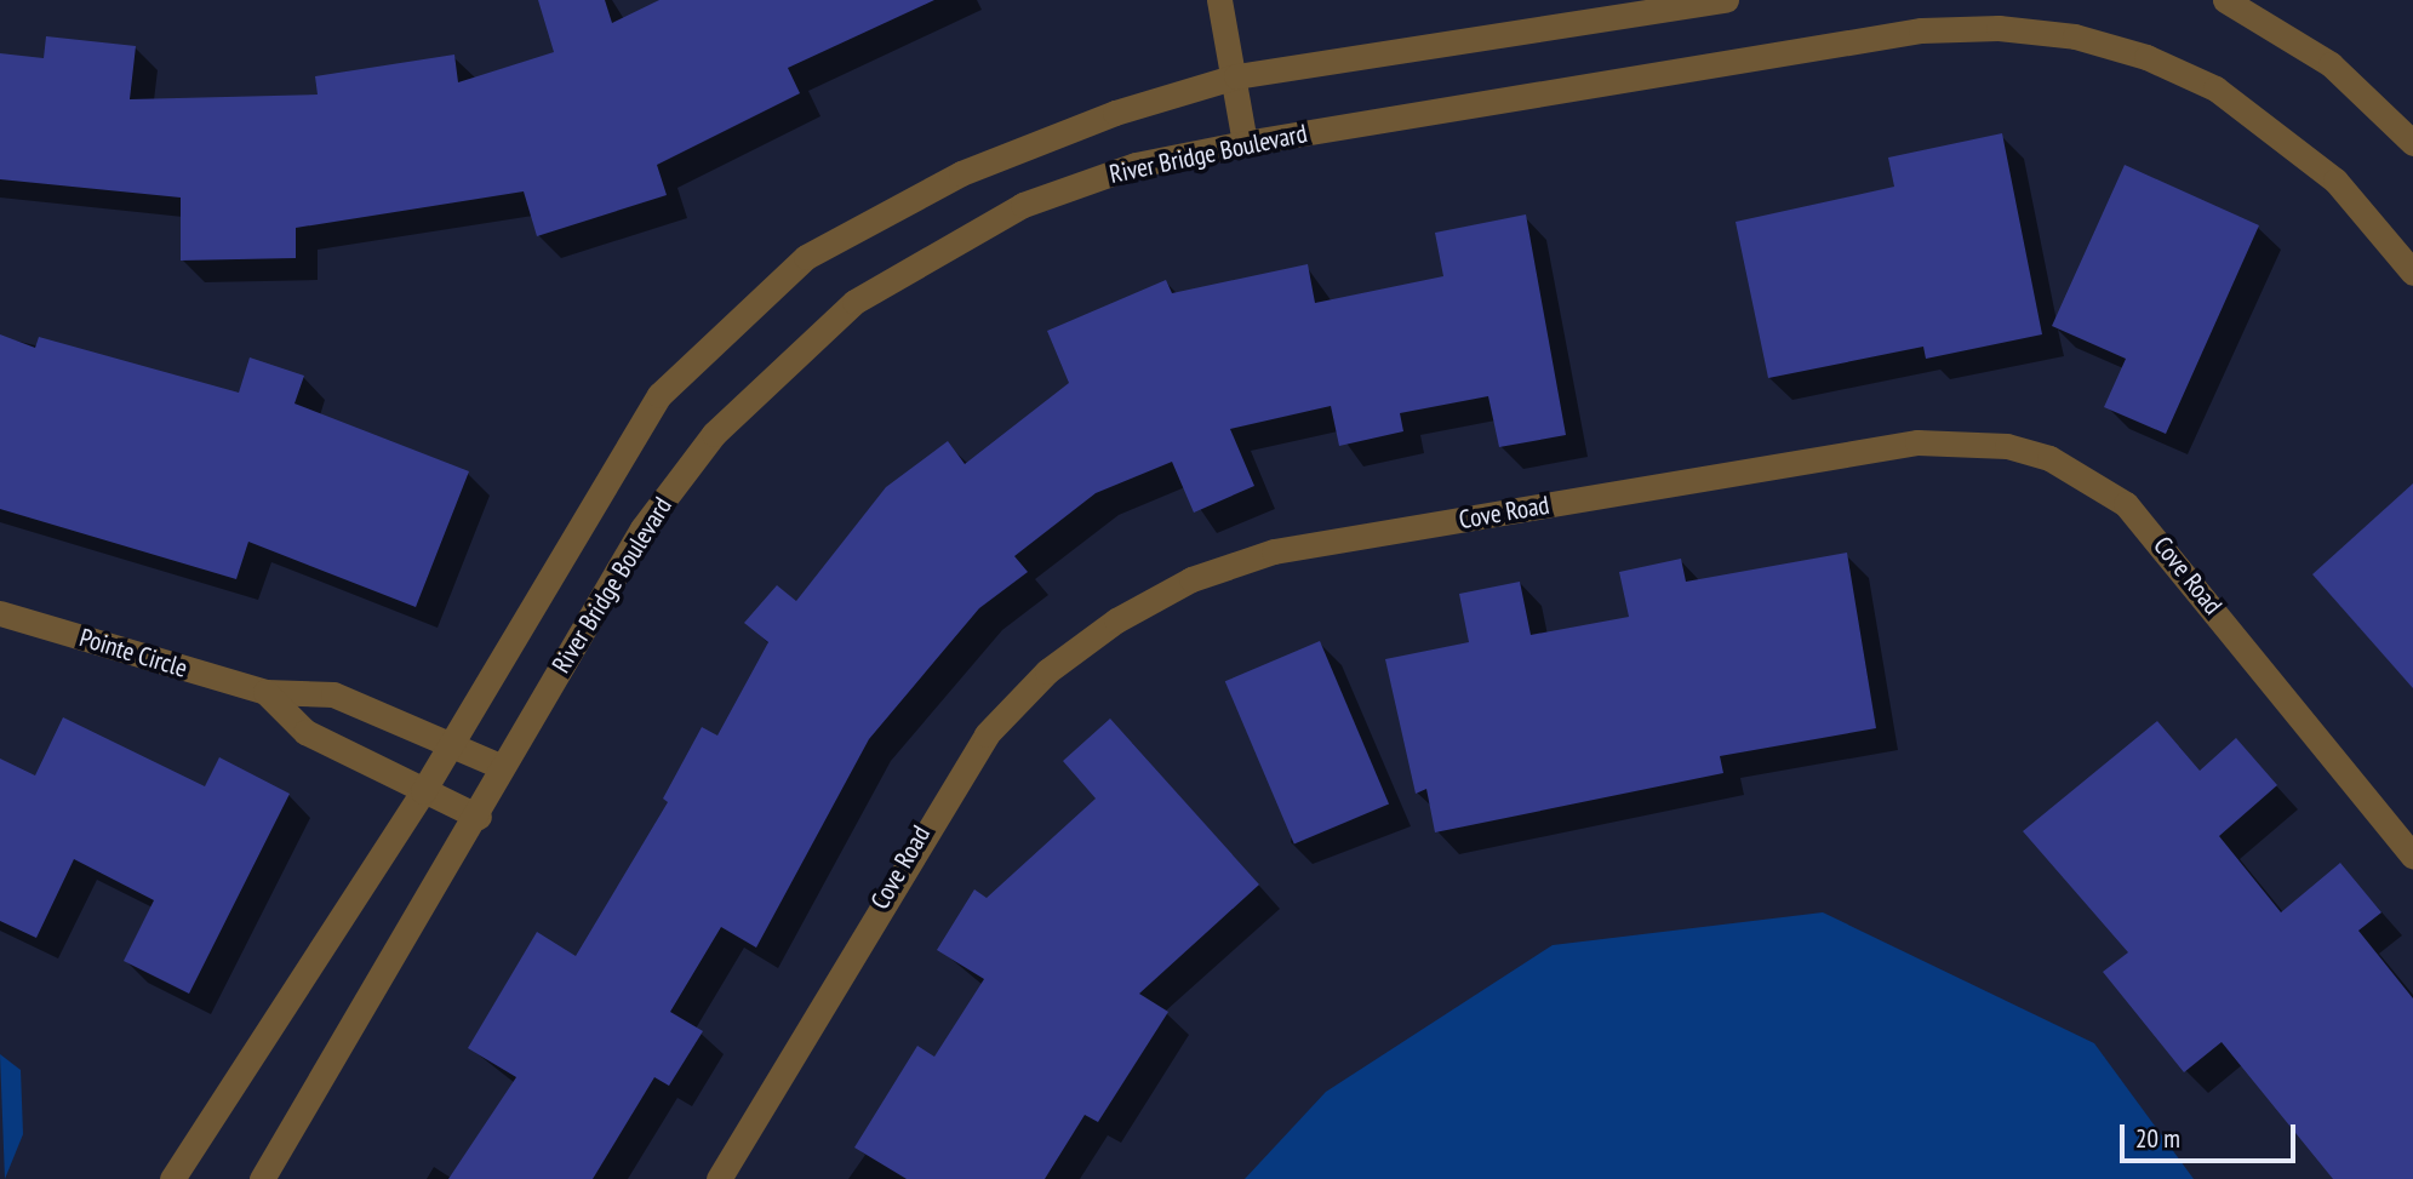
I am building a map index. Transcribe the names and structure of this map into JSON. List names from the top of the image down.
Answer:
{
  "streets": {
    "street": ["River Bridge Boulevard", "Cove Road", "Pointe Circle"]
  },
  "crossings": [
    ["River Bridge Boulevard", "Pointe Circle"]
  ],
  "scale_bar": "20 m"
}
